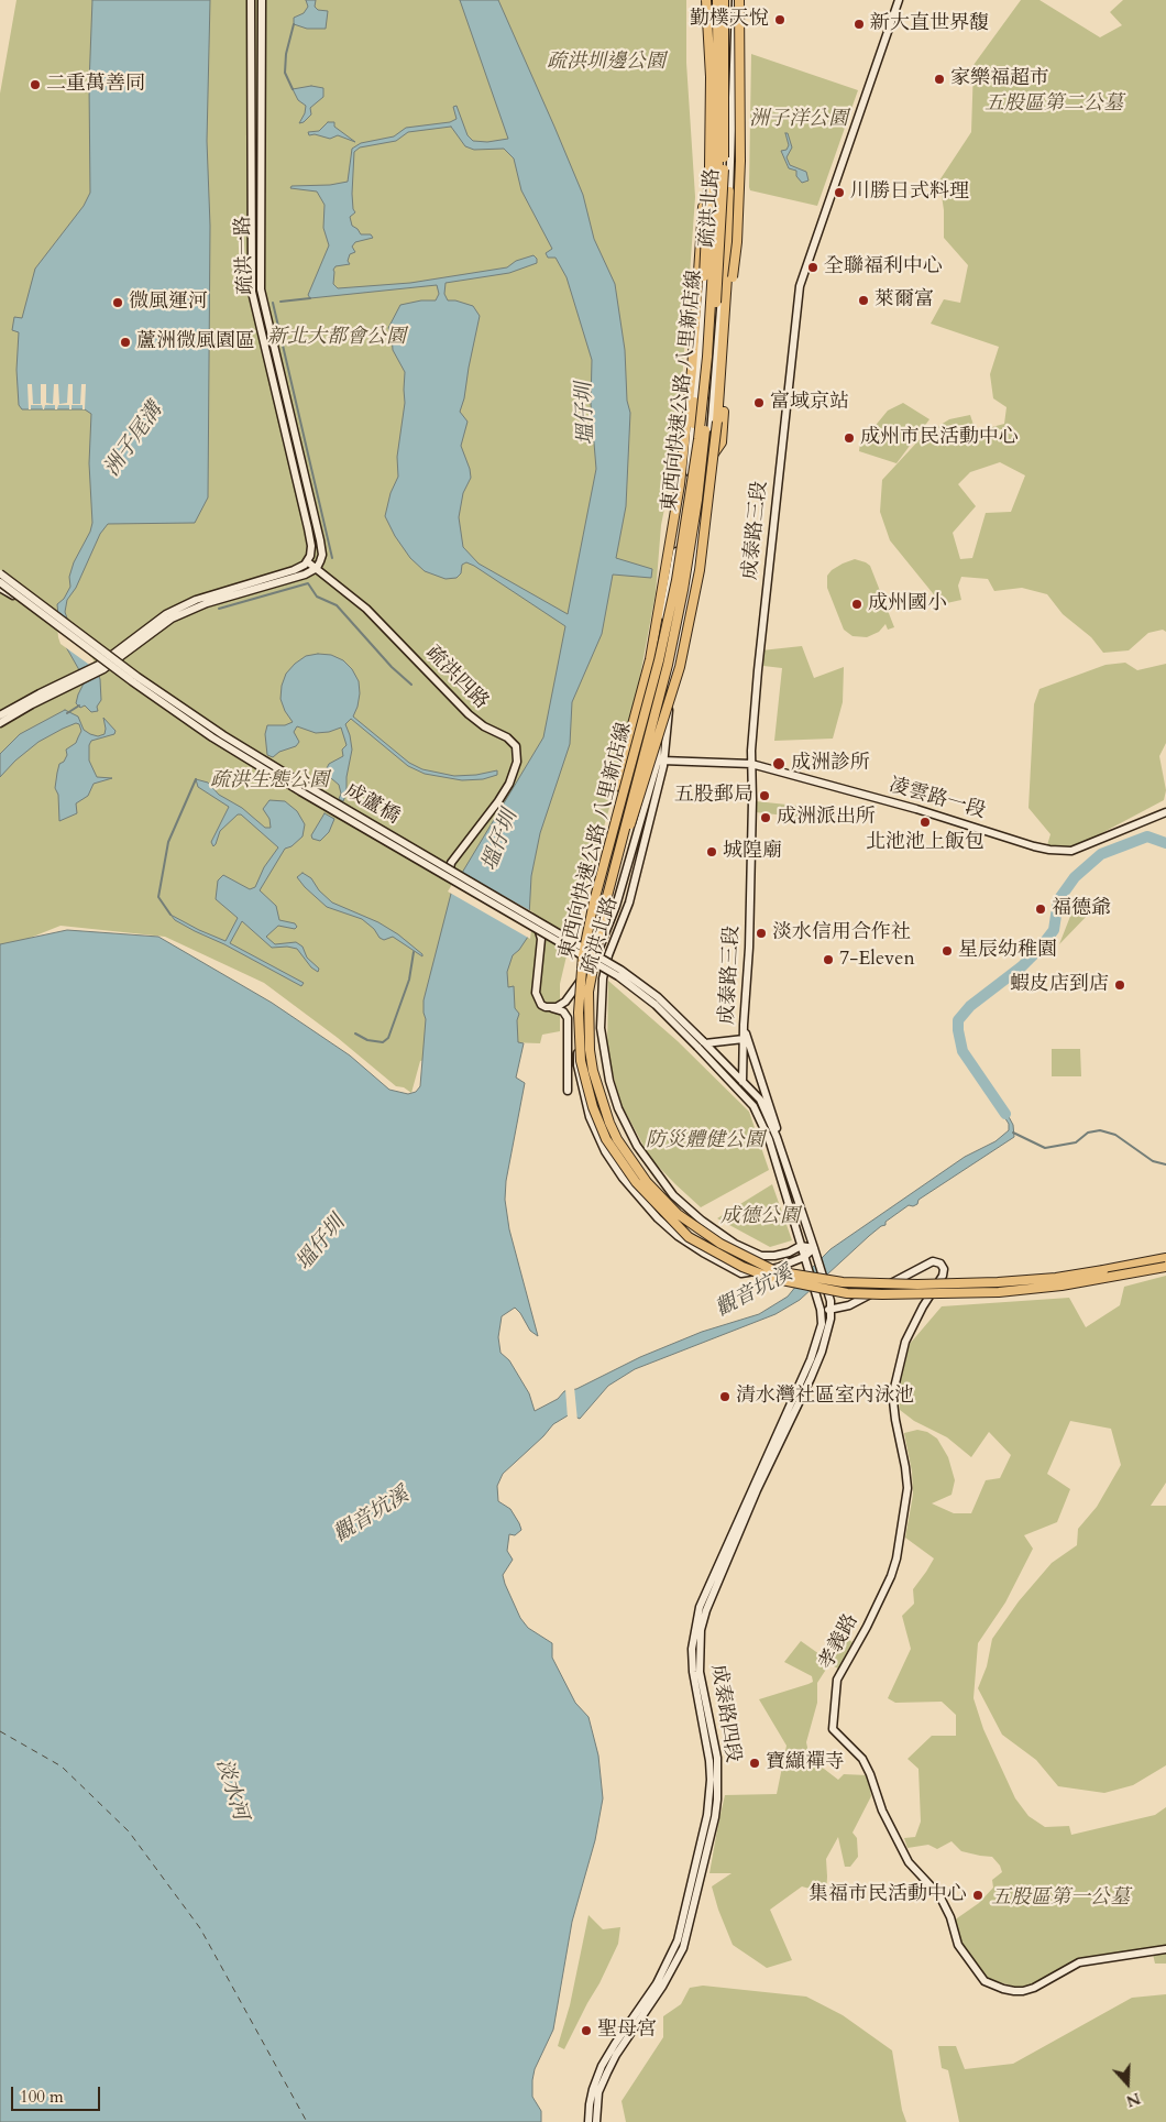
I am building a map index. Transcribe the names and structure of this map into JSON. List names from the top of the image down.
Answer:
{
  "streets": {
    "highway": ["東西向快速公路 八里新店線"],
    "street": [
      "疏洪北路",
      "疏洪一路",
      "成泰路三段",
      "疏洪四路",
      "凌雲路一段",
      "成蘆橋",
      "孝義路",
      "成泰路四段"
    ]
  },
  "crossings": [
    ["疏洪北路", "東西向快速公路 八里新店線"],
    ["疏洪北路", "凌雲路一段"],
    ["疏洪一路", "疏洪四路"],
    ["成泰路三段", "凌雲路一段"],
    ["成泰路三段", "成蘆橋"],
    ["孝義路", "成泰路四段"]
  ],
  "water": [
    "塭仔圳",
    "洲子尾溝",
    "觀音坑溪",
    "淡水河"
  ],
  "parks": [
    "疏洪圳邊公園",
    "五股區第二公墓",
    "洲子洋公園",
    "新北大都會公園",
    "疏洪生態公園",
    "防災體健公園",
    "成德公園",
    "五股區第一公墓"
  ],
  "places": [
    "勤樸天悅",
    "新大直世界馥",
    "家樂福超市",
    "二重萬善同",
    "川勝日式料理",
    "全聯福利中心",
    "萊爾富",
    "微風運河",
    "蘆洲微風園區",
    "富域京站",
    "成州市民活動中心",
    "成州國小",
    "成洲診所",
    "五股郵局",
    "成洲派出所",
    "北池池上飯包",
    "城隍廟",
    "福德爺",
    "淡水信用合作社",
    "星辰幼稚園",
    "7-Eleven",
    "蝦皮店到店",
    "清水灣社區室內泳池",
    "寶纈禪寺",
    "集福市民活動中心",
    "聖母宮"
  ],
  "scale_bar": "100 m",
  "north": "bottom"
}
